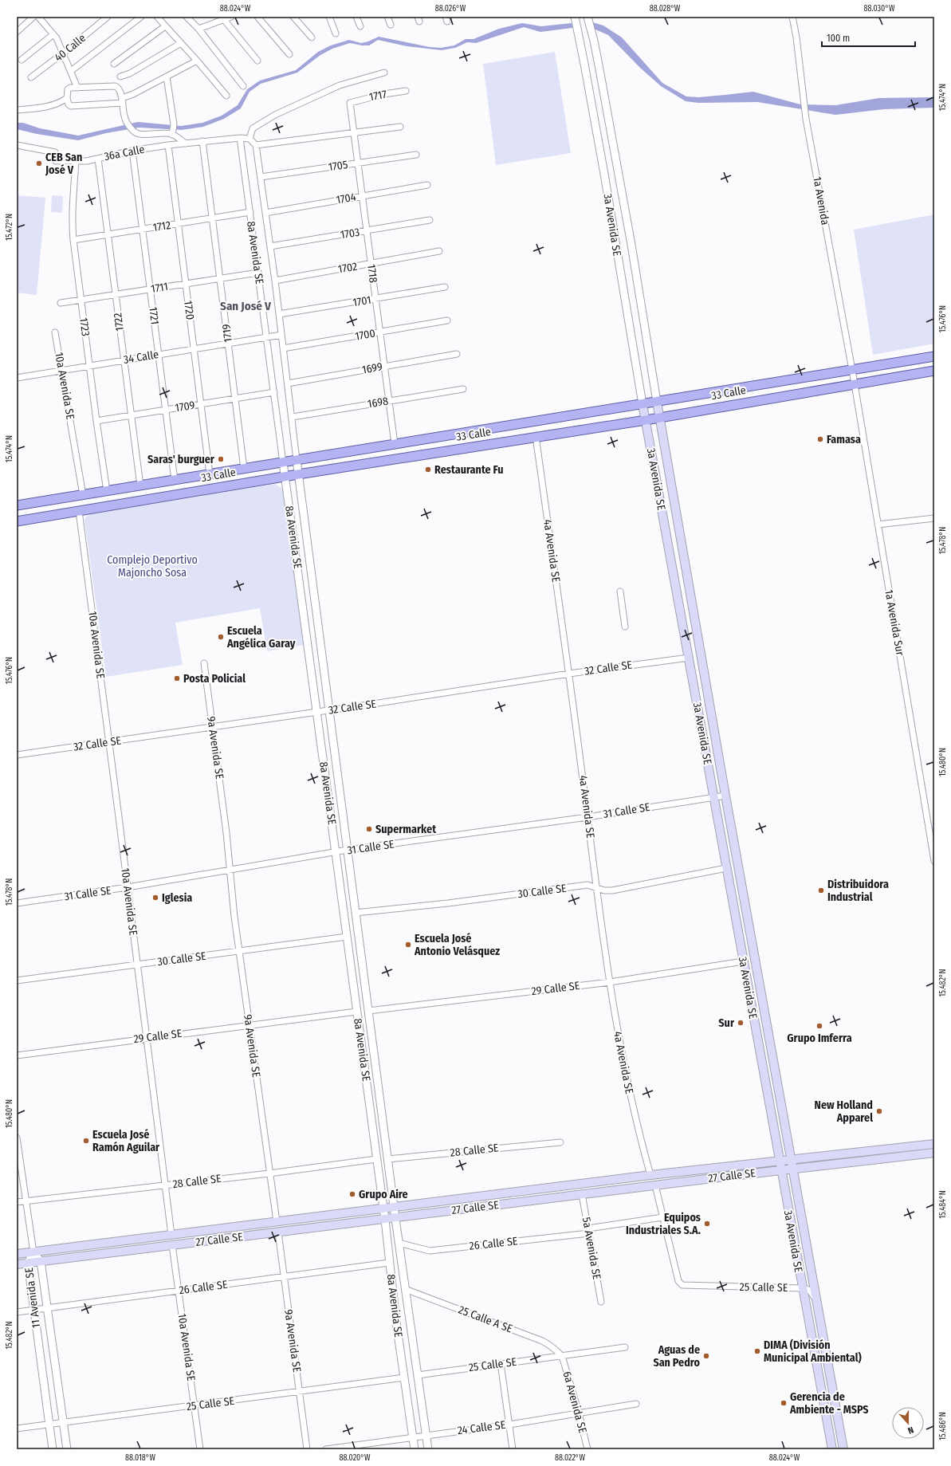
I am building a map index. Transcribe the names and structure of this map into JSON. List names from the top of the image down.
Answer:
{
  "streets": {
    "main road": ["3a Avenida SE", "33 Calle", "27 Calle SE"],
    "street": [
      "40 Calle",
      "1717",
      "36a Calle",
      "1705",
      "1704",
      "1a Avenida",
      "1712",
      "1703",
      "8a Avenida SE",
      "1702",
      "1718",
      "1711",
      "1701",
      "1720",
      "1721",
      "1722",
      "1723",
      "1719",
      "1700",
      "34 Calle",
      "1699",
      "10a Avenida SE",
      "1698",
      "1709",
      "4a Avenida SE",
      "1a Avenida Sur",
      "32 Calle SE",
      "9a Avenida SE",
      "31 Calle SE",
      "30 Calle SE",
      "29 Calle SE",
      "28 Calle SE",
      "26 Calle SE",
      "5a Avenida SE",
      "25 Calle SE",
      "11 Avenida SE",
      "25 Calle A SE",
      "6a Avenida SE",
      "24 Calle SE"
    ]
  },
  "crossings": [
    ["1717", "1718"],
    ["36a Calle", "8a Avenida SE"],
    ["36a Calle", "1720"],
    ["36a Calle", "1721"],
    ["36a Calle", "1722"],
    ["36a Calle", "1723"],
    ["36a Calle", "1719"],
    ["1705", "8a Avenida SE"],
    ["1705", "1718"],
    ["1704", "8a Avenida SE"],
    ["1704", "1718"],
    ["1a Avenida", "33 Calle"],
    ["1a Avenida", "1a Avenida Sur"],
    ["3a Avenida SE", "33 Calle"],
    ["3a Avenida SE", "32 Calle SE"],
    ["3a Avenida SE", "31 Calle SE"],
    ["3a Avenida SE", "30 Calle SE"],
    ["3a Avenida SE", "29 Calle SE"],
    ["3a Avenida SE", "27 Calle SE"],
    ["3a Avenida SE", "25 Calle SE"],
    ["1712", "8a Avenida SE"],
    ["1712", "1720"],
    ["1712", "1721"],
    ["1712", "1722"],
    ["1712", "1723"],
    ["1712", "1719"],
    ["1703", "8a Avenida SE"],
    ["1703", "1718"],
    ["8a Avenida SE", "1702"],
    ["8a Avenida SE", "1711"],
    ["8a Avenida SE", "1701"],
    ["8a Avenida SE", "1700"],
    ["8a Avenida SE", "34 Calle"],
    ["8a Avenida SE", "1699"],
    ["8a Avenida SE", "33 Calle"],
    ["8a Avenida SE", "1698"],
    ["8a Avenida SE", "1709"],
    ["8a Avenida SE", "32 Calle SE"],
    ["8a Avenida SE", "31 Calle SE"],
    ["8a Avenida SE", "30 Calle SE"],
    ["8a Avenida SE", "29 Calle SE"],
    ["8a Avenida SE", "28 Calle SE"],
    ["8a Avenida SE", "27 Calle SE"],
    ["8a Avenida SE", "26 Calle SE"],
    ["8a Avenida SE", "25 Calle SE"],
    ["8a Avenida SE", "25 Calle A SE"],
    ["8a Avenida SE", "24 Calle SE"],
    ["1702", "1718"],
    ["1718", "1701"],
    ["1718", "1700"],
    ["1718", "1699"],
    ["1718", "33 Calle"],
    ["1718", "1698"],
    ["1711", "1720"],
    ["1711", "1721"],
    ["1711", "1722"],
    ["1711", "1723"],
    ["1711", "1719"],
    ["1720", "34 Calle"],
    ["1720", "33 Calle"],
    ["1720", "1709"],
    ["1721", "34 Calle"],
    ["1721", "33 Calle"],
    ["1721", "1709"],
    ["1722", "34 Calle"],
    ["1722", "33 Calle"],
    ["1722", "1709"],
    ["1723", "34 Calle"],
    ["1723", "33 Calle"],
    ["1723", "1709"],
    ["1719", "34 Calle"],
    ["1719", "33 Calle"],
    ["1719", "1709"],
    ["34 Calle", "10a Avenida SE"],
    ["10a Avenida SE", "33 Calle"],
    ["10a Avenida SE", "32 Calle SE"],
    ["10a Avenida SE", "31 Calle SE"],
    ["10a Avenida SE", "30 Calle SE"],
    ["10a Avenida SE", "29 Calle SE"],
    ["10a Avenida SE", "28 Calle SE"],
    ["10a Avenida SE", "27 Calle SE"],
    ["10a Avenida SE", "26 Calle SE"],
    ["10a Avenida SE", "25 Calle SE"],
    ["33 Calle", "4a Avenida SE"],
    ["33 Calle", "1a Avenida Sur"],
    ["4a Avenida SE", "32 Calle SE"],
    ["4a Avenida SE", "31 Calle SE"],
    ["4a Avenida SE", "30 Calle SE"],
    ["4a Avenida SE", "29 Calle SE"],
    ["4a Avenida SE", "27 Calle SE"],
    ["32 Calle SE", "9a Avenida SE"],
    ["9a Avenida SE", "31 Calle SE"],
    ["9a Avenida SE", "30 Calle SE"],
    ["9a Avenida SE", "29 Calle SE"],
    ["9a Avenida SE", "28 Calle SE"],
    ["9a Avenida SE", "27 Calle SE"],
    ["9a Avenida SE", "26 Calle SE"],
    ["9a Avenida SE", "25 Calle SE"],
    ["27 Calle SE", "5a Avenida SE"],
    ["27 Calle SE", "11 Avenida SE"],
    ["26 Calle SE", "5a Avenida SE"],
    ["26 Calle SE", "25 Calle SE"],
    ["26 Calle SE", "11 Avenida SE"],
    ["25 Calle SE", "11 Avenida SE"],
    ["25 Calle SE", "25 Calle A SE"],
    ["25 Calle SE", "6a Avenida SE"],
    ["25 Calle A SE", "6a Avenida SE"],
    ["6a Avenida SE", "24 Calle SE"]
  ],
  "districts": ["San José V"],
  "parks": ["Complejo Deportivo Majoncho Sosa"],
  "places": [
    "CEB San José V",
    "Famasa",
    "Saras' burguer",
    "Restaurante Fu",
    "Escuela Angélica Garay",
    "Posta Policial",
    "Supermarket",
    "Distribuidora Industrial",
    "Iglesia",
    "Escuela José Antonio Velásquez",
    "Sur",
    "Grupo Imferra",
    "New Holland Apparel",
    "Escuela José Ramón Aguilar",
    "Grupo Aire",
    "Equipos Industriales S.A.",
    "DIMA (División Municipal Ambiental)",
    "Aguas de San Pedro",
    "Gerencia de Ambiente - MSPS"
  ],
  "scale_bar": "100 m",
  "north": "bottom",
  "coordinates": [
    "88.024°W",
    "88.026°W",
    "88.028°W",
    "88.030°W",
    "15.474°N",
    "15.472°N",
    "15.476°N",
    "15.478°N",
    "15.480°N",
    "15.482°N",
    "15.484°N",
    "15.486°N",
    "88.018°W",
    "88.020°W",
    "88.022°W"
  ]
}
